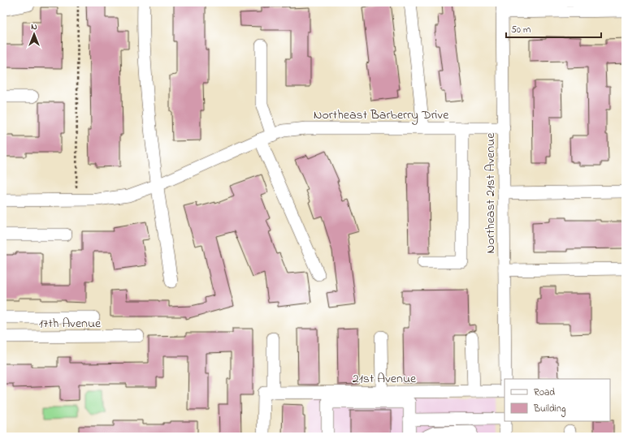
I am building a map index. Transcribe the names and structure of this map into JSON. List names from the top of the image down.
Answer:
{
  "streets": {
    "street": [
      "Northeast Barberry Drive",
      "Northeast 21st Avenue",
      "17th Avenue",
      "21st Avenue"
    ]
  },
  "crossings": [
    ["Northeast Barberry Drive", "Northeast 21st Avenue"]
  ],
  "legend": ["Road", "Building"],
  "scale_bar": "50 m",
  "north": "top"
}
